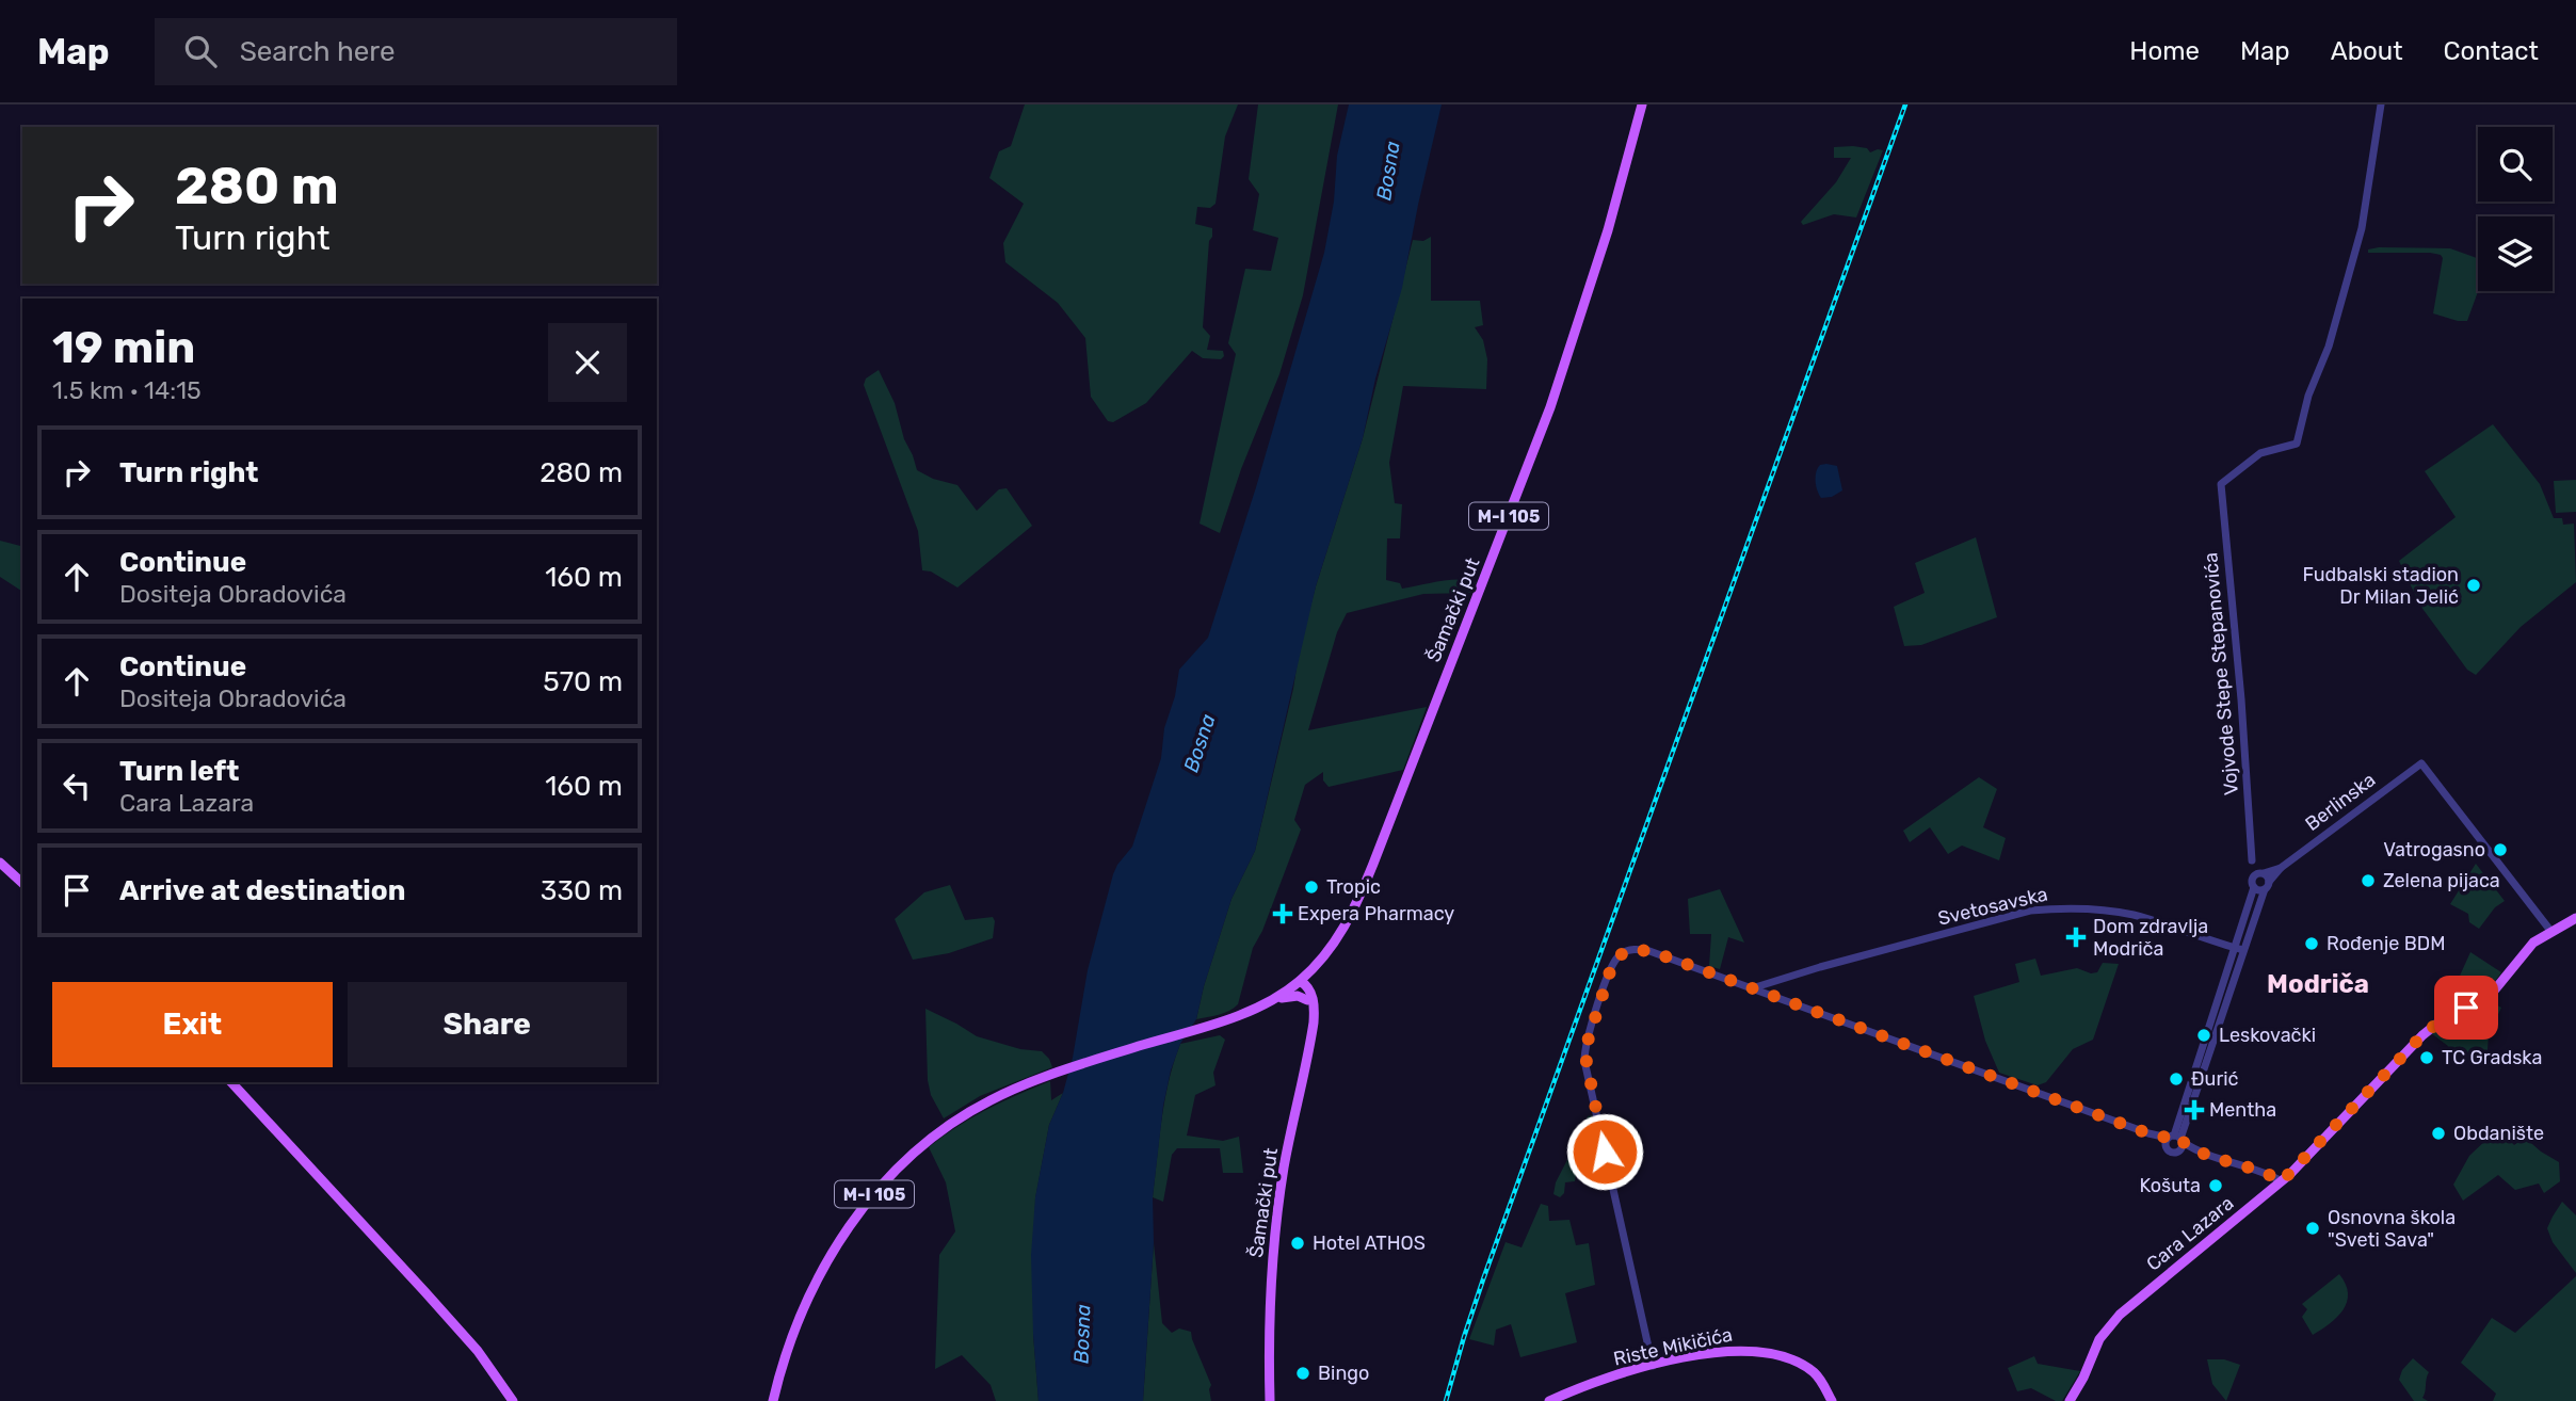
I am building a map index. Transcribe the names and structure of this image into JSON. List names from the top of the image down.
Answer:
{
  "streets": {
    "main road": [
      "M-I 105",
      "Šamački put",
      "Cara Lazara",
      "Riste Mikičića"
    ],
    "street": ["Vojvode Stepe Stepanovića", "Berlinska", "Svetosavska"]
  },
  "crossings": [
    ["M-I 105", "Šamački put"],
    ["Vojvode Stepe Stepanovića", "Berlinska"],
    ["Vojvode Stepe Stepanovića", "Svetosavska"],
    ["Berlinska", "Svetosavska"],
    ["Berlinska", "Cara Lazara"]
  ],
  "districts": ["Modriča"],
  "water": ["Bosna"],
  "places": {
    "other": [
      "Fudbalski stadion Dr Milan Jelić",
      "Vatrogasno",
      "Zelena pijaca",
      "Tropic",
      "Rođenje BDM",
      "Leskovački",
      "TC Gradska",
      "Đurić",
      "Obdanište",
      "Košuta",
      "Osnovna škola \"Sveti Sava\"",
      "Hotel ATHOS",
      "Bingo"
    ],
    "health": ["Expera Pharmacy", "Dom zdravlja Modriča", "Mentha"]
  },
  "page": {
    "header": "Map",
    "search": "Search here",
    "nav": [
      "Home",
      "Map",
      "About",
      "Contact"
    ],
    "turn": ["280 m", "Turn right"],
    "heading": ["19 min", "1.5 km · 14:15"],
    "list": [
      {
        "name": "Turn right",
        "value": "280 m"
      },
      {
        "name": "Continue",
        "note": "Dositeja Obradovića",
        "value": "160 m"
      },
      {
        "name": "Continue",
        "note": "Dositeja Obradovića",
        "value": "570 m"
      },
      {
        "name": "Turn left",
        "note": "Cara Lazara",
        "value": "160 m"
      },
      {
        "name": "Arrive at destination",
        "value": "330 m"
      }
    ],
    "buttons": ["Exit", "Share"]
  }
}
